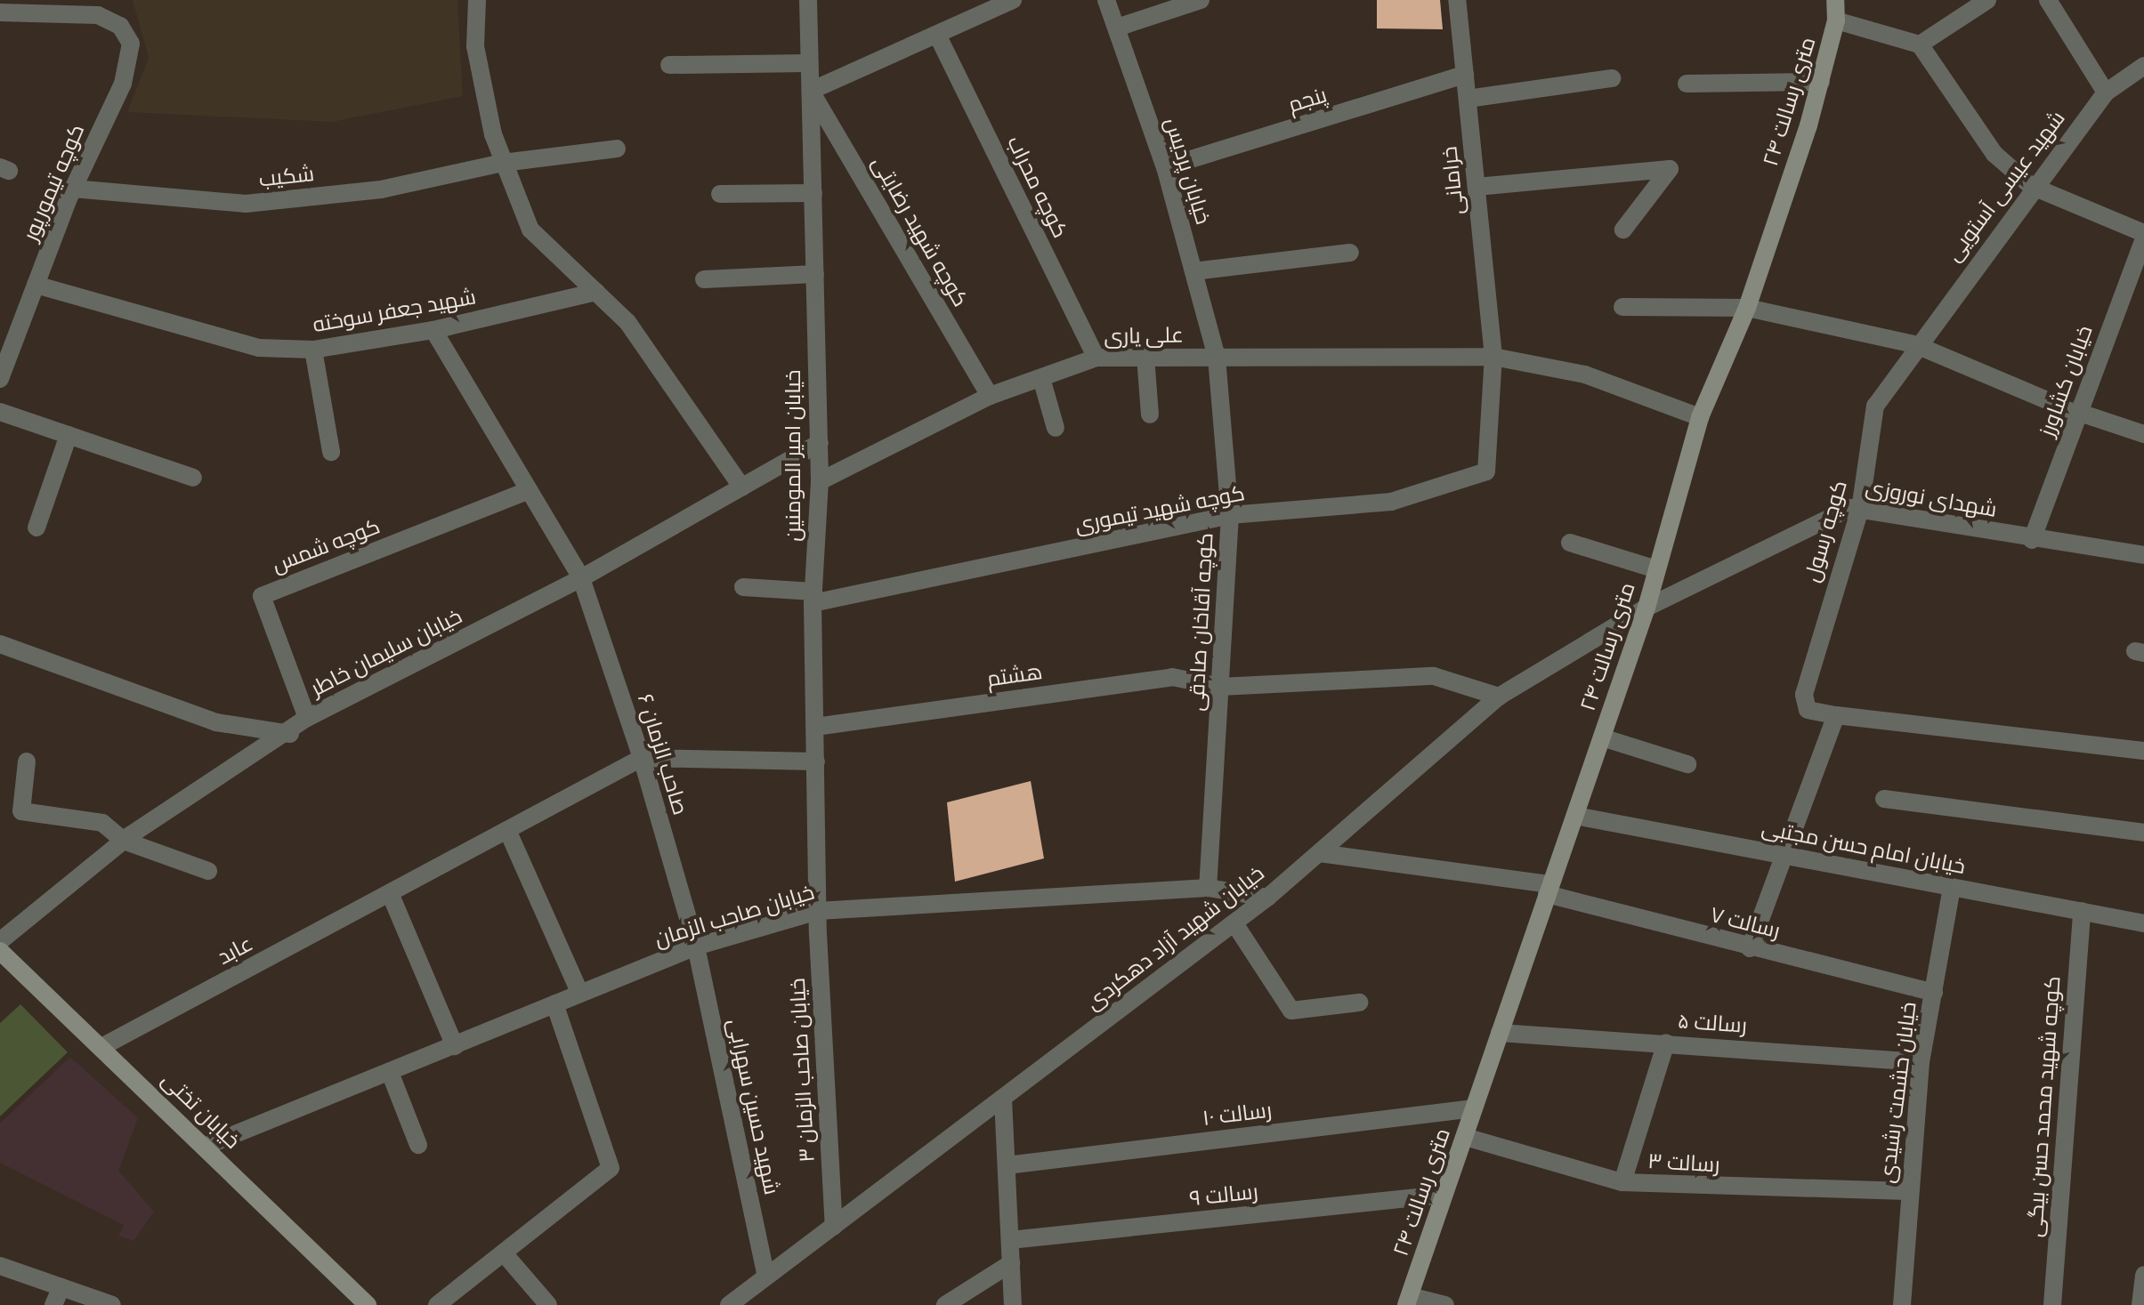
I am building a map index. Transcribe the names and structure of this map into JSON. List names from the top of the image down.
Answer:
{
  "streets": {
    "main road": ["۲۴ متری رسالت", "خیابان تختی"],
    "street": [
      "پنجم",
      "خیابان پردیس",
      "شکیب",
      "خرامانی",
      "کوچه تیمورپور",
      "شهید عیسی آستویی",
      "کوچه محراب",
      "کوچه شهید رضایتی",
      "شهید جعفر سوخته",
      "علی یاری",
      "خیابان کشاورز",
      "خیابان امیر المومنین",
      "شهدای نوروزی",
      "کوچه شهید تیموری",
      "کوچه رسول",
      "کوچه شمس",
      "کوچه آقاخان صادقی",
      "خیابان سلیمان خاطر",
      "هشتم",
      "صاحب الزمان ۶",
      "خیابان امام حسن مجتبی",
      "خیابان صاحب الزمان",
      "رسالت ۷",
      "خیابان شهید آزاد دهکردی",
      "عابد",
      "رسالت ۵",
      "خیابان صاحب الزمان ۳",
      "خیابان حشمت رشیدی",
      "شهید حسین سهرابی",
      "کوچه شهید محمد حسن بیگی",
      "رسالت ۱۰",
      "رسالت ۳",
      "رسالت ۹"
    ]
  },
  "crossings": [
    ["پنجم", "خیابان پردیس"],
    ["پنجم", "خرامانی"],
    ["۲۴ متری رسالت", "علی یاری"],
    ["۲۴ متری رسالت", "شهدای نوروزی"],
    ["۲۴ متری رسالت", "خیابان امام حسن مجتبی"],
    ["۲۴ متری رسالت", "رسالت ۷"],
    ["۲۴ متری رسالت", "خیابان شهید آزاد دهکردی"],
    ["۲۴ متری رسالت", "رسالت ۵"],
    ["۲۴ متری رسالت", "رسالت ۱۰"],
    ["۲۴ متری رسالت", "رسالت ۳"],
    ["۲۴ متری رسالت", "رسالت ۹"],
    ["خیابان پردیس", "علی یاری"],
    ["خیابان پردیس", "کوچه آقاخان صادقی"],
    ["شکیب", "کوچه تیمورپور"],
    ["خرامانی", "علی یاری"],
    ["خرامانی", "کوچه شهید تیموری"],
    ["کوچه تیمورپور", "شهید جعفر سوخته"],
    ["شهید عیسی آستویی", "کوچه رسول"],
    ["کوچه محراب", "علی یاری"],
    ["کوچه شهید رضایتی", "علی یاری"],
    ["کوچه شهید رضایتی", "خیابان امیر المومنین"],
    ["شهید جعفر سوخته", "صاحب الزمان ۶"],
    ["علی یاری", "خیابان امیر المومنین"],
    ["علی یاری", "کوچه شهید تیموری"],
    ["علی یاری", "کوچه آقاخان صادقی"],
    ["خیابان کشاورز", "شهدای نوروزی"],
    ["خیابان امیر المومنین", "کوچه شهید تیموری"],
    ["خیابان امیر المومنین", "خیابان سلیمان خاطر"],
    ["خیابان امیر المومنین", "هشتم"],
    ["خیابان امیر المومنین", "خیابان صاحب الزمان"],
    ["خیابان امیر المومنین", "خیابان صاحب الزمان ۳"],
    ["شهدای نوروزی", "کوچه رسول"],
    ["شهدای نوروزی", "خیابان شهید آزاد دهکردی"],
    ["کوچه شهید تیموری", "کوچه آقاخان صادقی"],
    ["کوچه شمس", "خیابان سلیمان خاطر"],
    ["کوچه شمس", "صاحب الزمان ۶"],
    ["کوچه آقاخان صادقی", "هشتم"],
    ["کوچه آقاخان صادقی", "خیابان صاحب الزمان"],
    ["خیابان سلیمان خاطر", "صاحب الزمان ۶"],
    ["هشتم", "خیابان شهید آزاد دهکردی"],
    ["صاحب الزمان ۶", "خیابان صاحب الزمان"],
    ["صاحب الزمان ۶", "عابد"],
    ["صاحب الزمان ۶", "شهید حسین سهرابی"],
    ["خیابان امام حسن مجتبی", "خیابان حشمت رشیدی"],
    ["خیابان امام حسن مجتبی", "کوچه شهید محمد حسن بیگی"],
    ["خیابان صاحب الزمان", "خیابان شهید آزاد دهکردی"],
    ["خیابان صاحب الزمان", "خیابان صاحب الزمان ۳"],
    ["خیابان صاحب الزمان", "شهید حسین سهرابی"],
    ["خیابان صاحب الزمان", "خیابان تختی"],
    ["رسالت ۷", "خیابان شهید آزاد دهکردی"],
    ["رسالت ۷", "خیابان حشمت رشیدی"],
    ["خیابان شهید آزاد دهکردی", "خیابان صاحب الزمان ۳"],
    ["خیابان شهید آزاد دهکردی", "شهید حسین سهرابی"],
    ["عابد", "خیابان تختی"],
    ["رسالت ۵", "خیابان حشمت رشیدی"],
    ["خیابان حشمت رشیدی", "رسالت ۳"]
  ]
}
